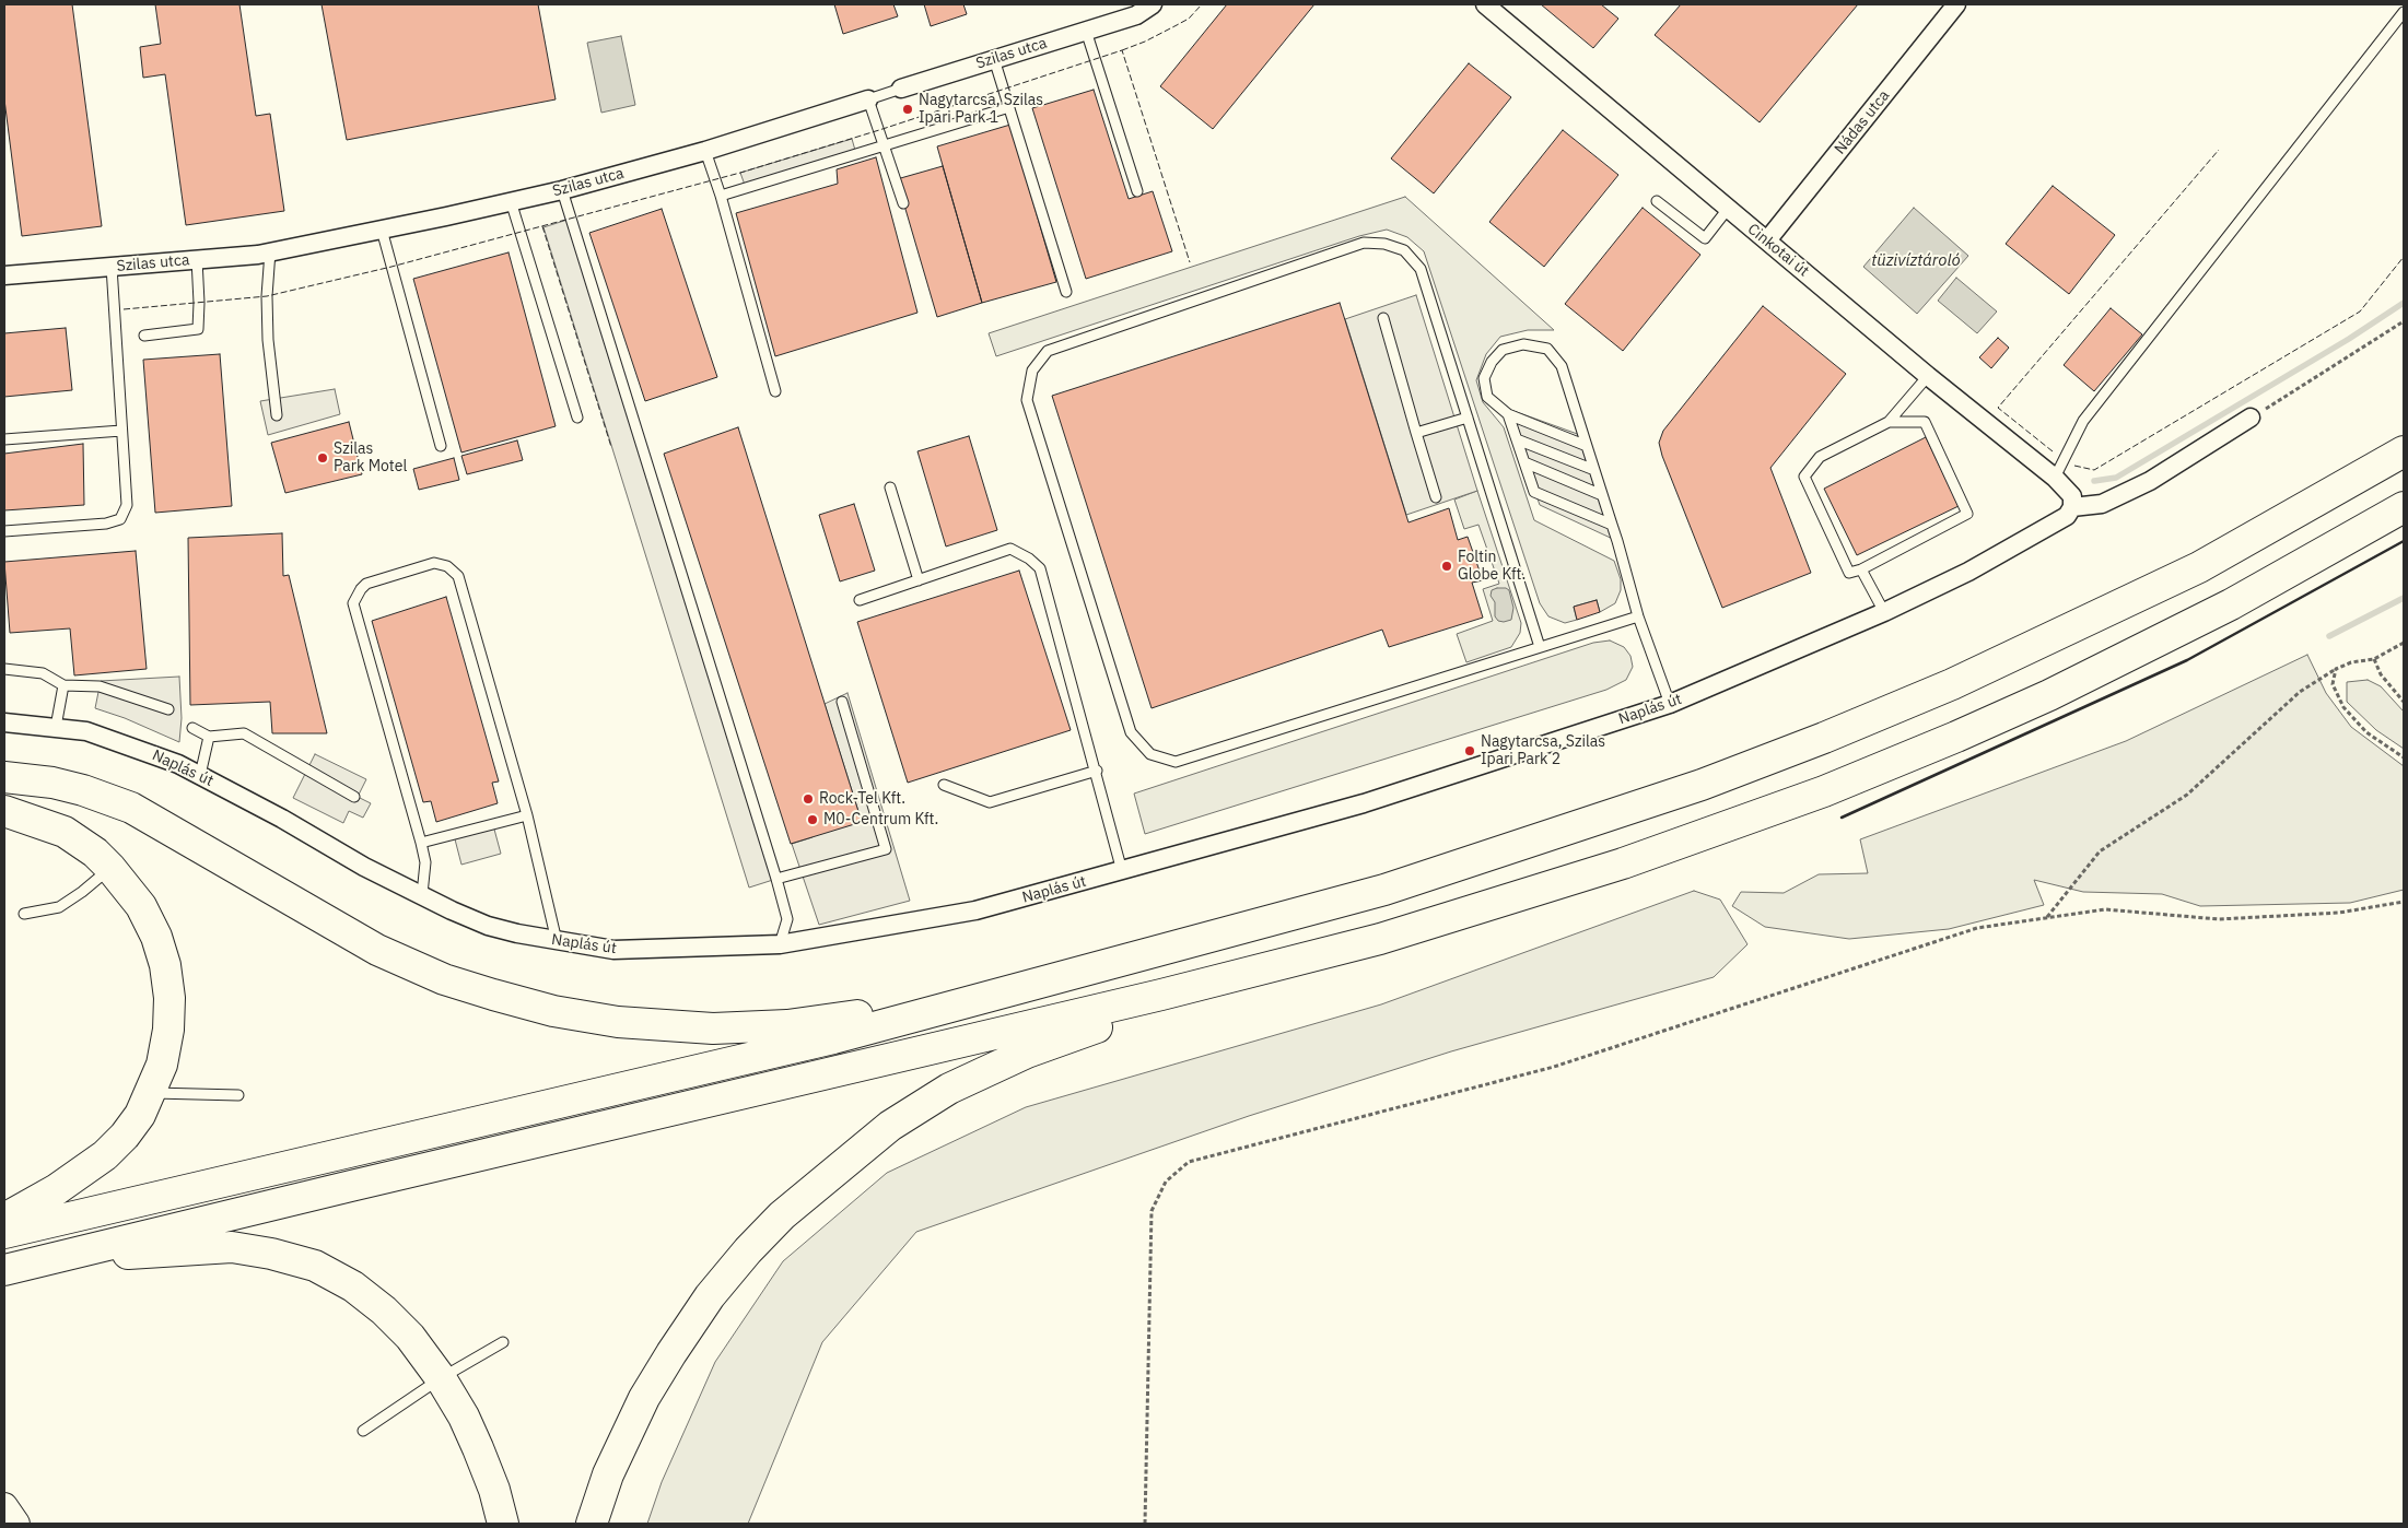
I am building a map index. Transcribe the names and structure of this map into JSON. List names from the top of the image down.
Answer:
{
  "streets": {
    "street": [
      "Szilas utca",
      "Nádas utca",
      "Cinkotai út",
      "Naplás út"
    ]
  },
  "crossings": [
    ["Nádas utca", "Cinkotai út"],
    ["Cinkotai út", "Naplás út"]
  ],
  "water": ["tüzivíztároló"],
  "places": [
    "Nagytarcsa, Szilas Ipari Park 1",
    "Szilas Park Motel",
    "Foltin Globe Kft.",
    "Nagytarcsa, Szilas Ipari Park 2",
    "Rock-Tel Kft.",
    "M0-Centrum Kft."
  ]
}
